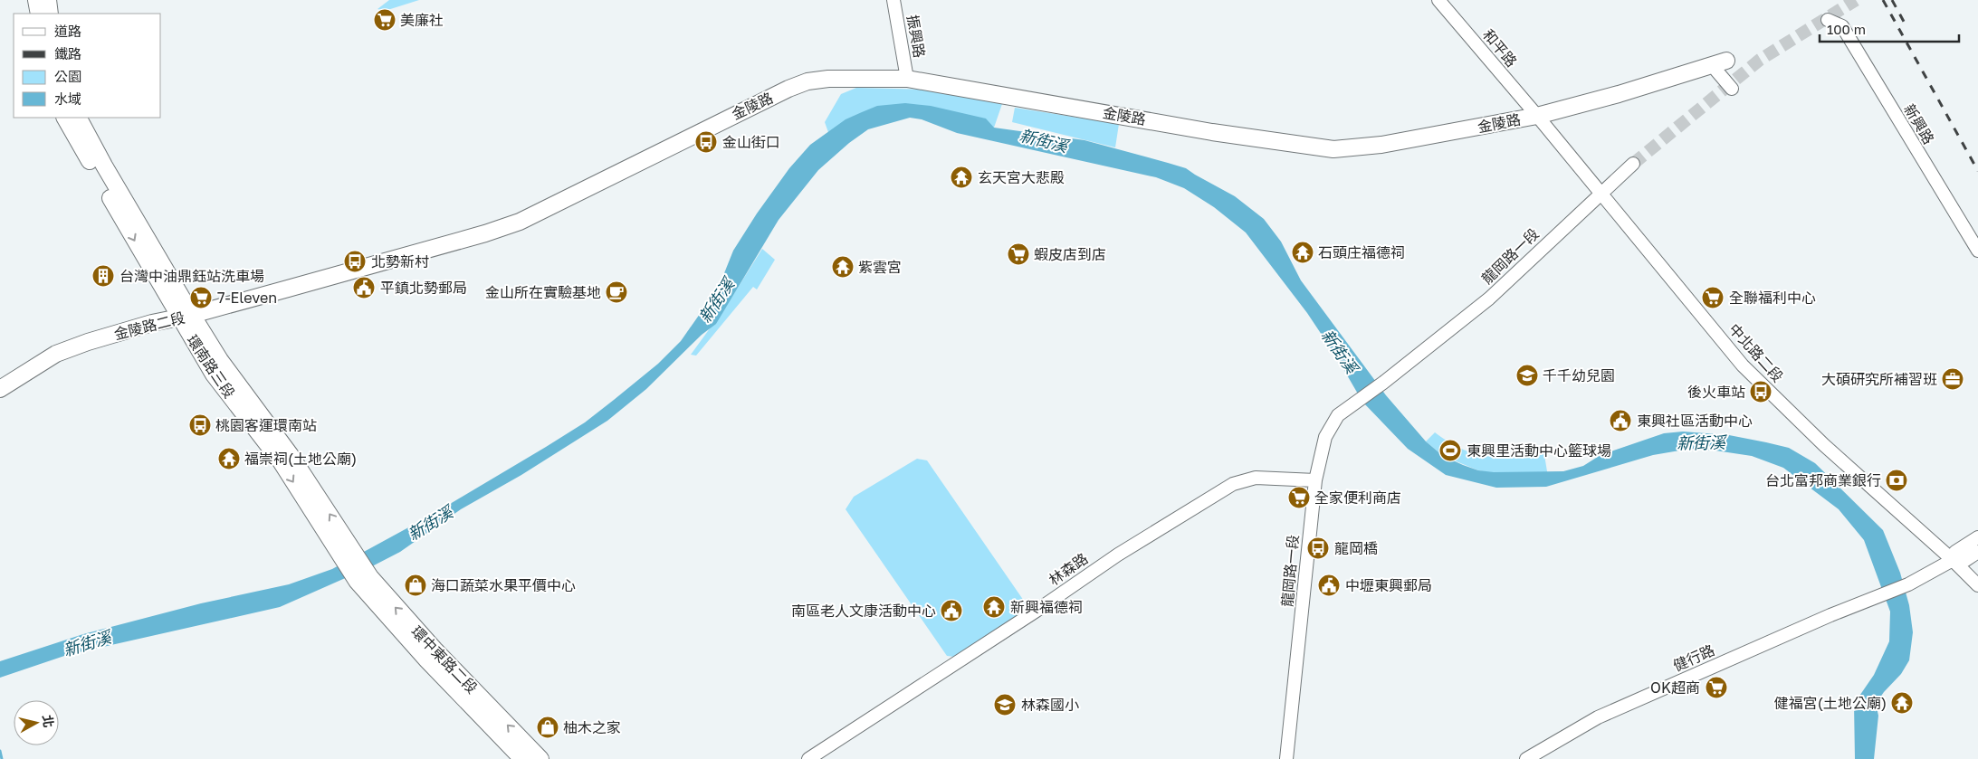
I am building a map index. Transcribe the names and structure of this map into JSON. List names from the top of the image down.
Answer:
{
  "streets": {
    "main road": [
      "金陵路",
      "金陵路二段",
      "環南路三段",
      "環中東路二段"
    ],
    "street": [
      "振興路",
      "和平路",
      "新興路",
      "龍岡路一段",
      "中北路二段",
      "林森路",
      "健行路"
    ]
  },
  "crossings": [
    ["振興路", "金陵路"],
    ["和平路", "金陵路"],
    ["和平路", "中北路二段"],
    ["金陵路", "金陵路二段"],
    ["金陵路", "中北路二段"],
    ["龍岡路一段", "中北路二段"],
    ["龍岡路一段", "林森路"],
    ["金陵路二段", "環南路三段"],
    ["中北路二段", "健行路"],
    ["環南路三段", "環中東路二段"]
  ],
  "water": ["新街溪"],
  "places": {
    "supermarket": [
      "美廉社",
      "蝦皮店到店",
      "7-Eleven",
      "全聯福利中心",
      "全家便利商店",
      "OK超商"
    ],
    "bus stop": [
      "金山街口",
      "北勢新村",
      "後火車站",
      "桃園客運環南站",
      "龍岡橋"
    ],
    "temple": [
      "玄天宮大悲殿",
      "石頭庄福德祠",
      "紫雲宮",
      "福崇祠(土地公廟)",
      "新興福德祠",
      "健福宮(土地公廟)"
    ],
    "building": ["台灣中油鼎鈺站洗車場"],
    "public building": [
      "平鎮北勢郵局",
      "東興社區活動中心",
      "中壢東興郵局",
      "南區老人文康活動中心"
    ],
    "cafe": ["金山所在實驗基地"],
    "school or university": ["千千幼兒園", "林森國小"],
    "office": ["大碩研究所補習班"],
    "sports": ["東興里活動中心籃球場"],
    "bank": ["台北富邦商業銀行"],
    "shop": ["海口蔬菜水果平價中心", "柚木之家"]
  },
  "legend": [
    "道路",
    "鐵路",
    "公園",
    "水域"
  ],
  "scale_bar": "100 m",
  "north": "right"
}
